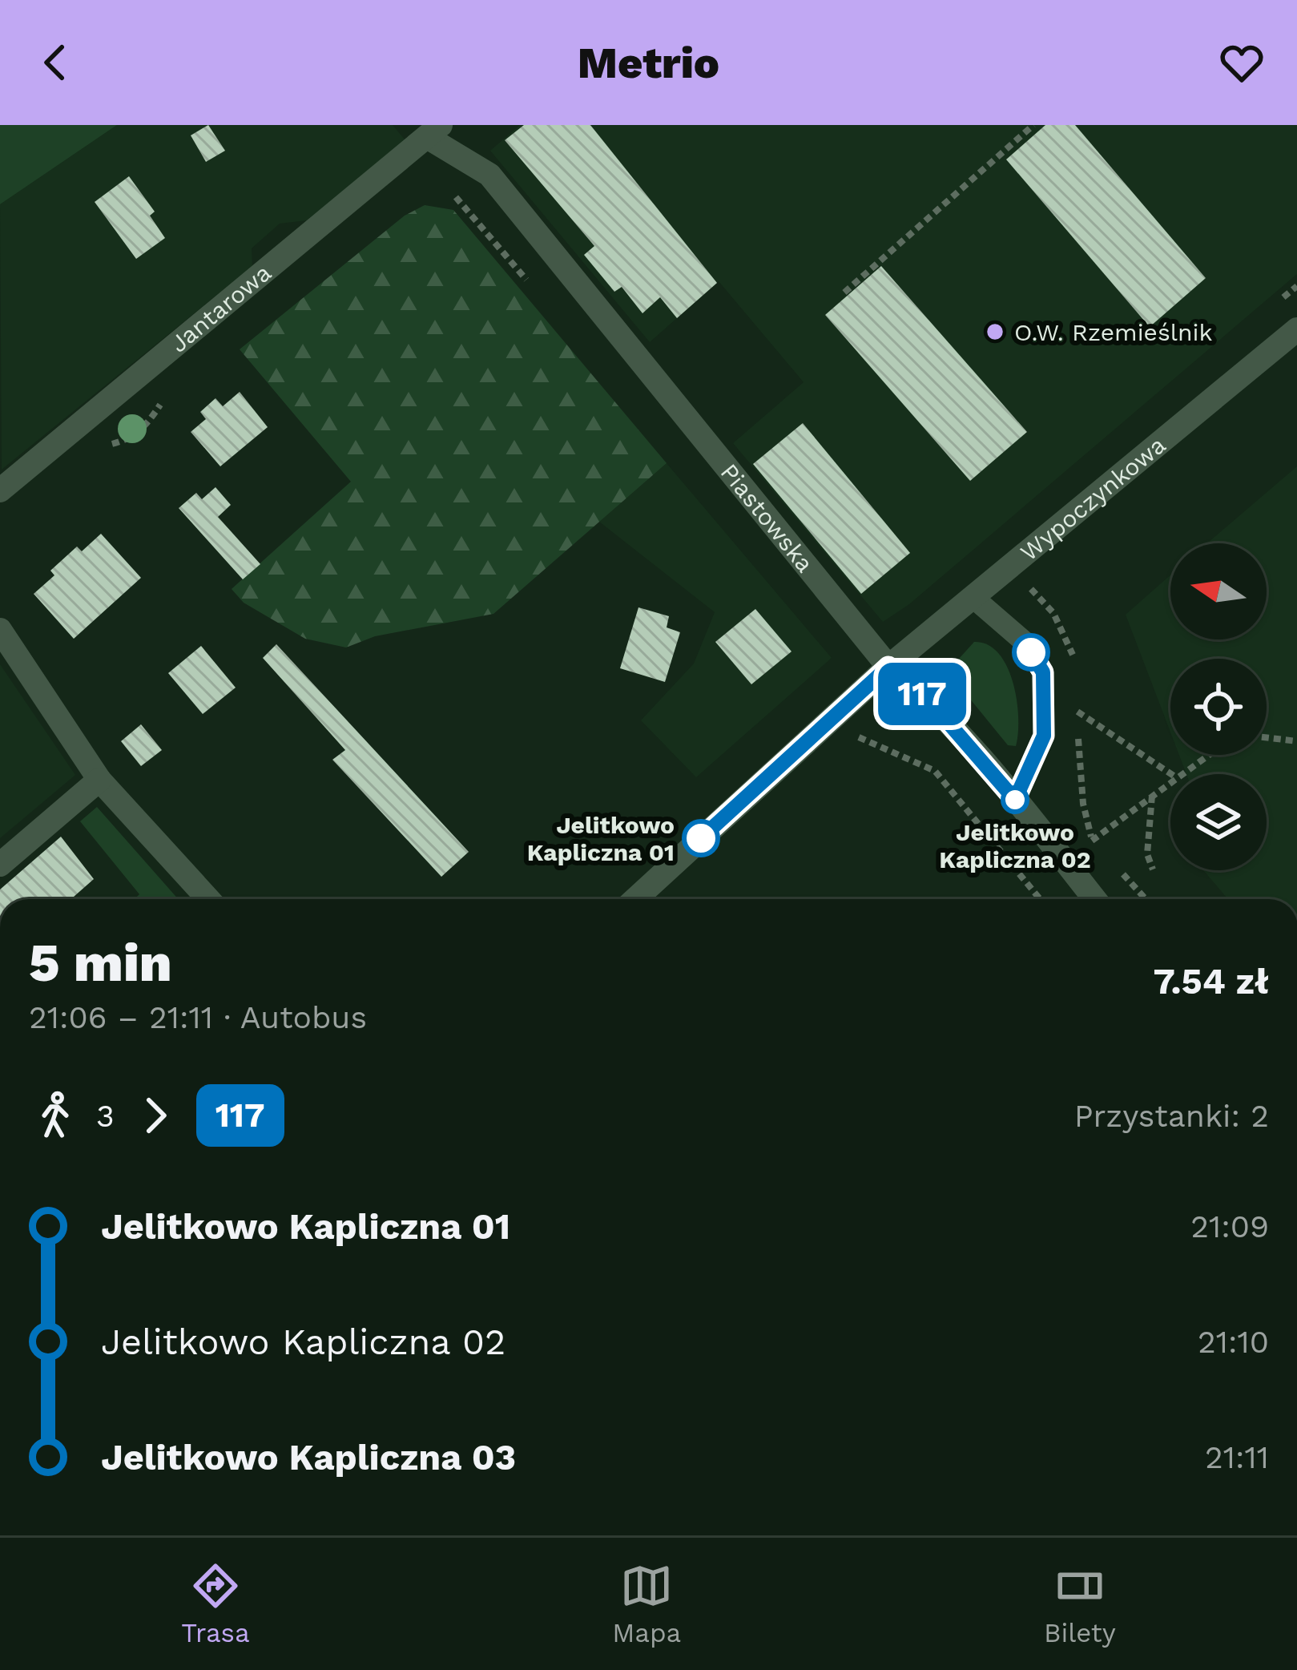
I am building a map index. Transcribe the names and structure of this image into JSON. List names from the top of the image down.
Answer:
{
  "streets": {
    "street": ["Jantarowa", "Wypoczynkowa", "Piastowska"]
  },
  "crossings": [
    ["Jantarowa", "Piastowska"],
    ["Wypoczynkowa", "Piastowska"]
  ],
  "places": ["O.W. Rzemieślnik", "Jelitkowo Kapliczna 02", "Jelitkowo Kapliczna 01"],
  "lines": ["bus line 117"],
  "north": "left",
  "page": {
    "header": "Metrio",
    "on_map": "117",
    "heading": ["5 min", "21:06 – 21:11 · Autobus", "7.54 zł"],
    "legs": ["3", "117", "Przystanki: 2"],
    "list": [
      {
        "name": "Jelitkowo Kapliczna 01",
        "value": "21:09"
      },
      {
        "name": "Jelitkowo Kapliczna 02",
        "value": "21:10"
      },
      {
        "name": "Jelitkowo Kapliczna 03",
        "value": "21:11"
      }
    ],
    "tabs": ["Trasa", "Mapa", "Bilety"]
  }
}
